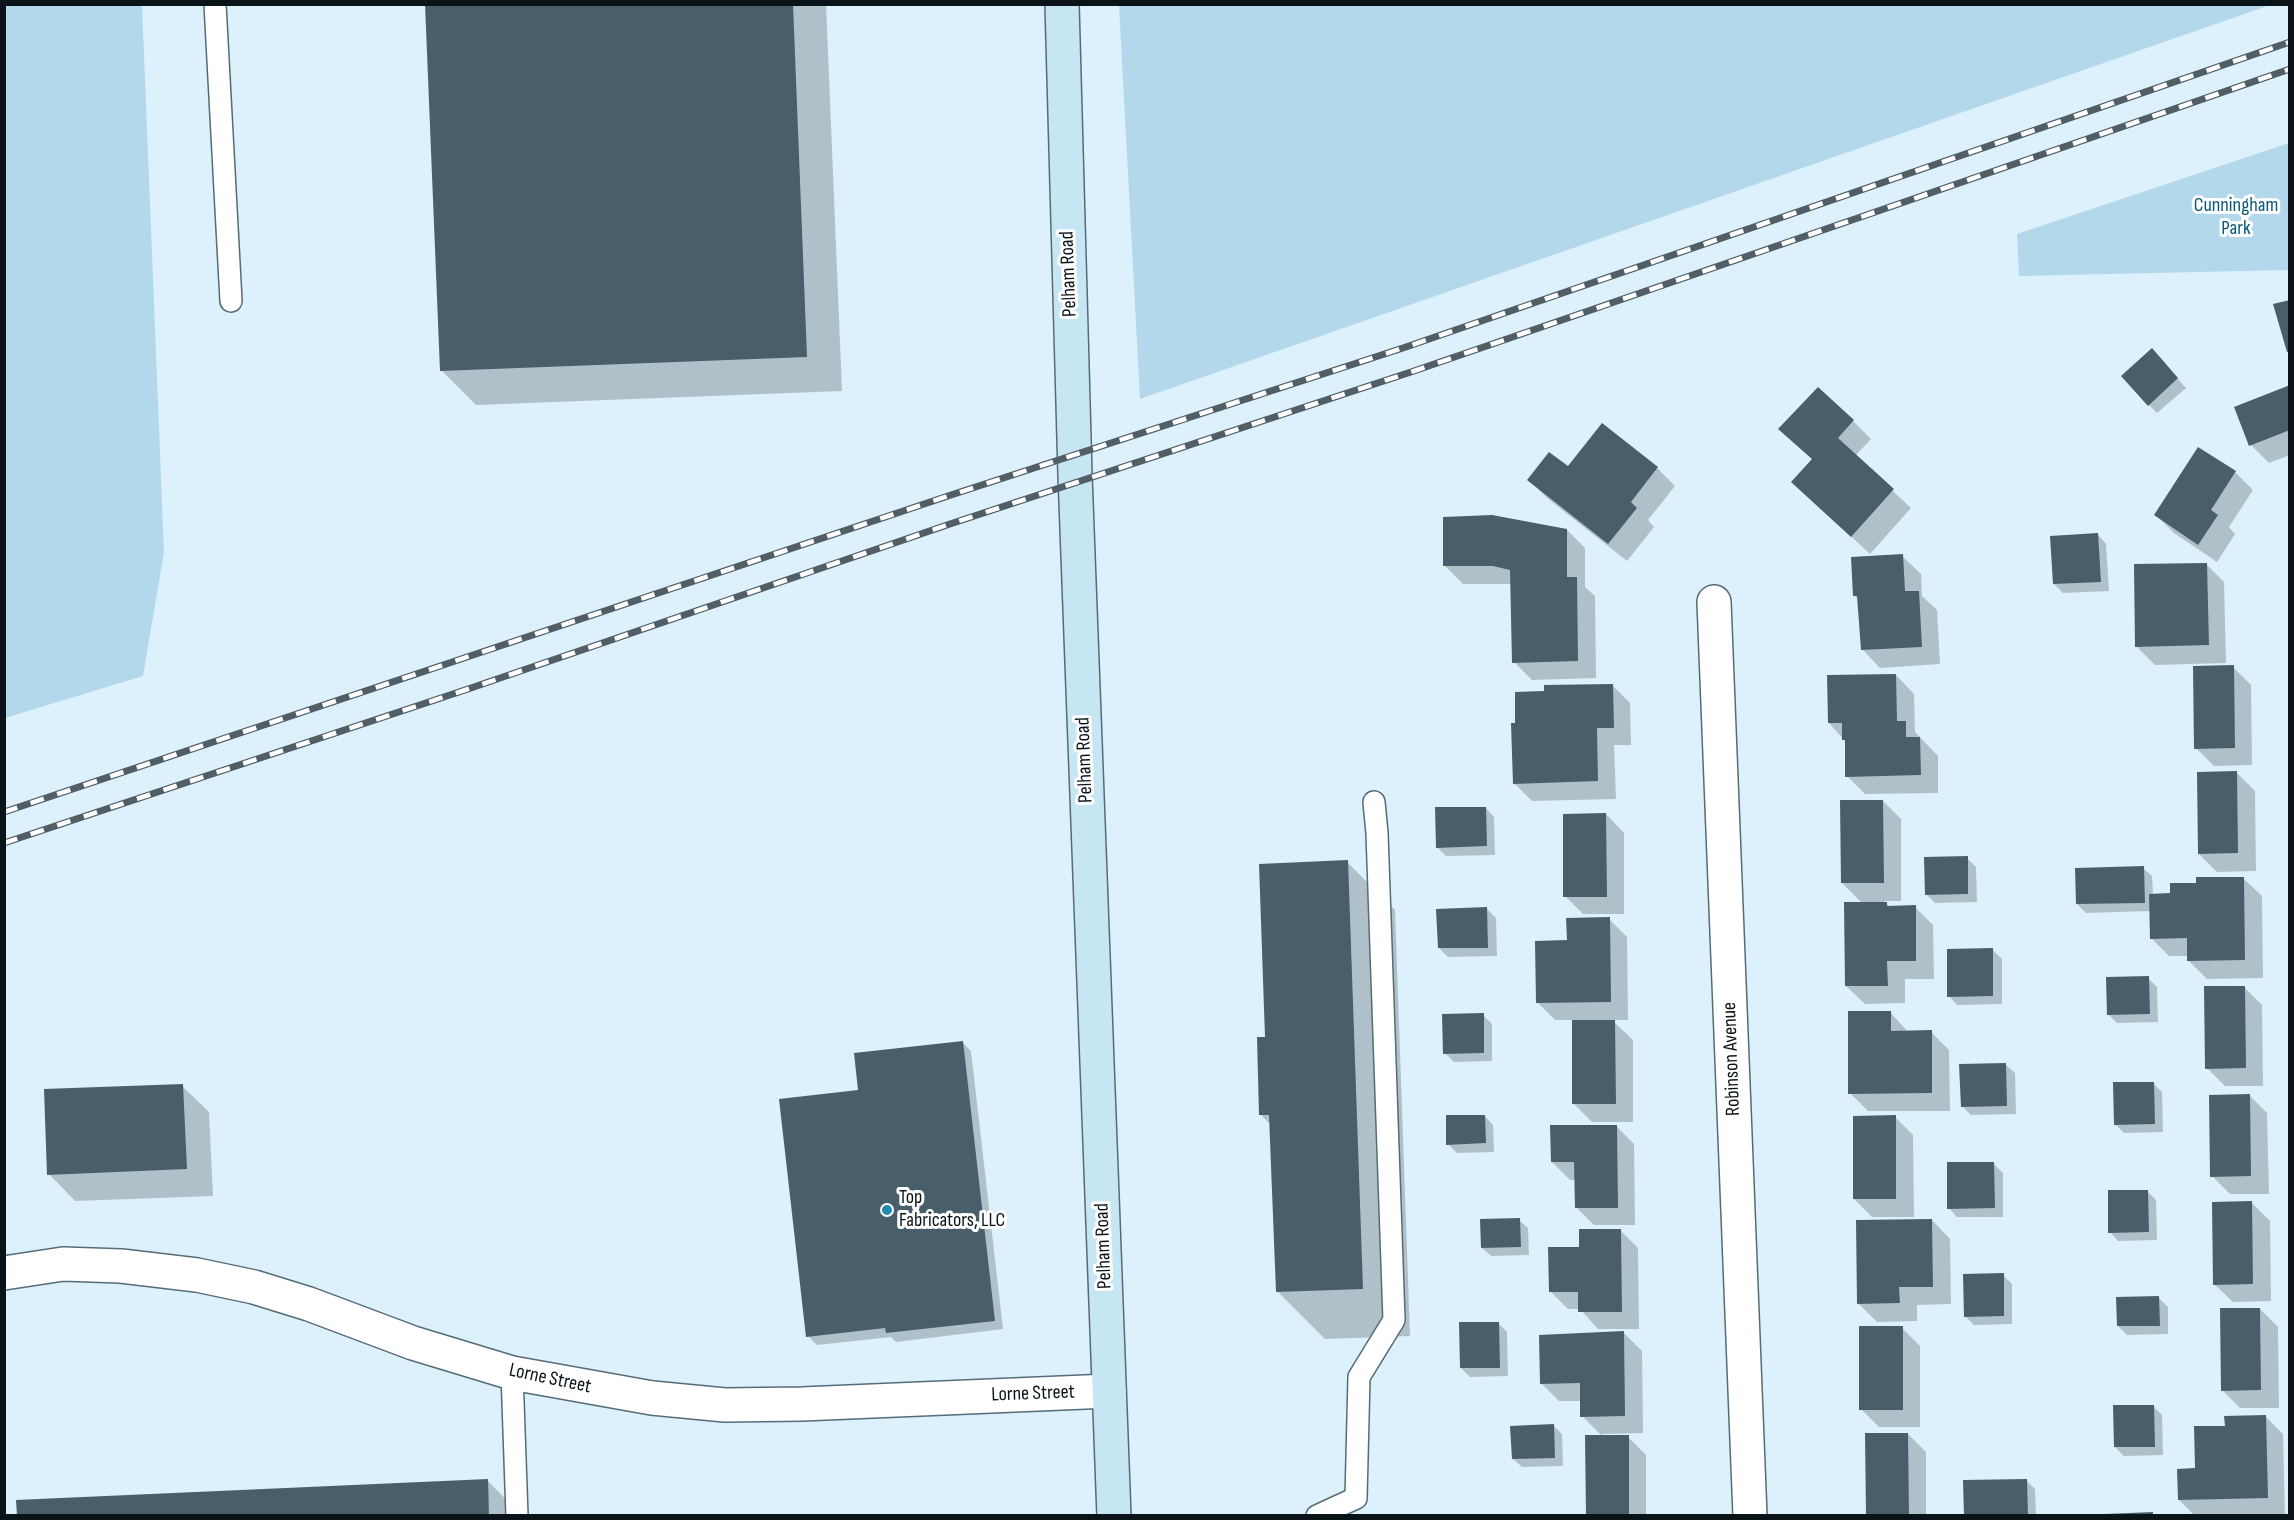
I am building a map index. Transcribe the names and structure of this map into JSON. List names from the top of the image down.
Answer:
{
  "streets": {
    "main road": ["Pelham Road"],
    "street": ["Robinson Avenue", "Lorne Street"]
  },
  "crossings": [
    ["Pelham Road", "Lorne Street"]
  ],
  "parks": ["Cunningham Park"],
  "places": ["Top Fabricators, LLC"]
}
